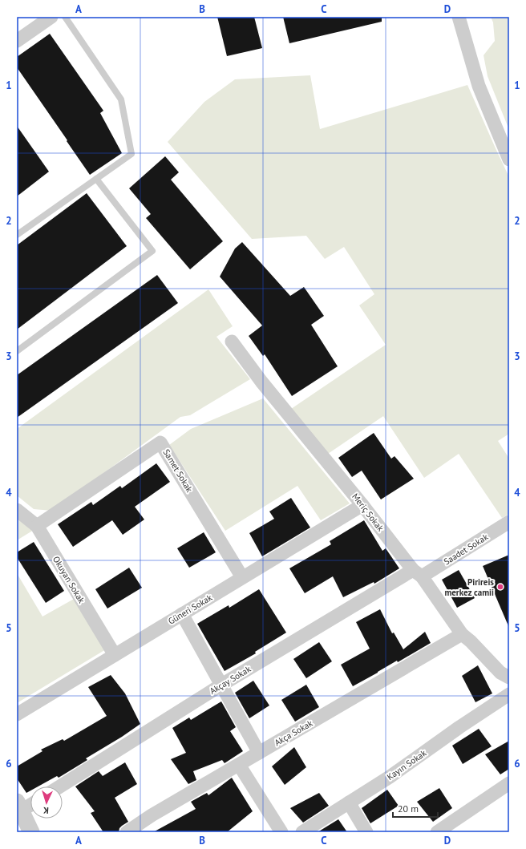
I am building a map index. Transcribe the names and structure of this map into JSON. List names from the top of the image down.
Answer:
{
  "streets": {
    "street": [
      "Samet Sokak",
      "Meriç Sokak",
      "Saadet Sokak",
      "Okuyan Sokak",
      "Güneri Sokak",
      "Akçay Sokak",
      "Akça Sokak",
      "Kayın Sokak"
    ]
  },
  "crossings": [
    ["Samet Sokak", "Okuyan Sokak"],
    ["Samet Sokak", "Güneri Sokak"],
    ["Meriç Sokak", "Saadet Sokak"],
    ["Meriç Sokak", "Güneri Sokak"],
    ["Meriç Sokak", "Akçay Sokak"],
    ["Meriç Sokak", "Akça Sokak"],
    ["Saadet Sokak", "Akçay Sokak"],
    ["Okuyan Sokak", "Güneri Sokak"]
  ],
  "places": ["Pirireis merkez camii"],
  "scale_bar": "20 m",
  "north": "bottom",
  "grid": {
    "columns": [
      "A",
      "B",
      "C",
      "D"
    ],
    "rows": [
      "1",
      "2",
      "3",
      "4",
      "5",
      "6"
    ]
  }
}
